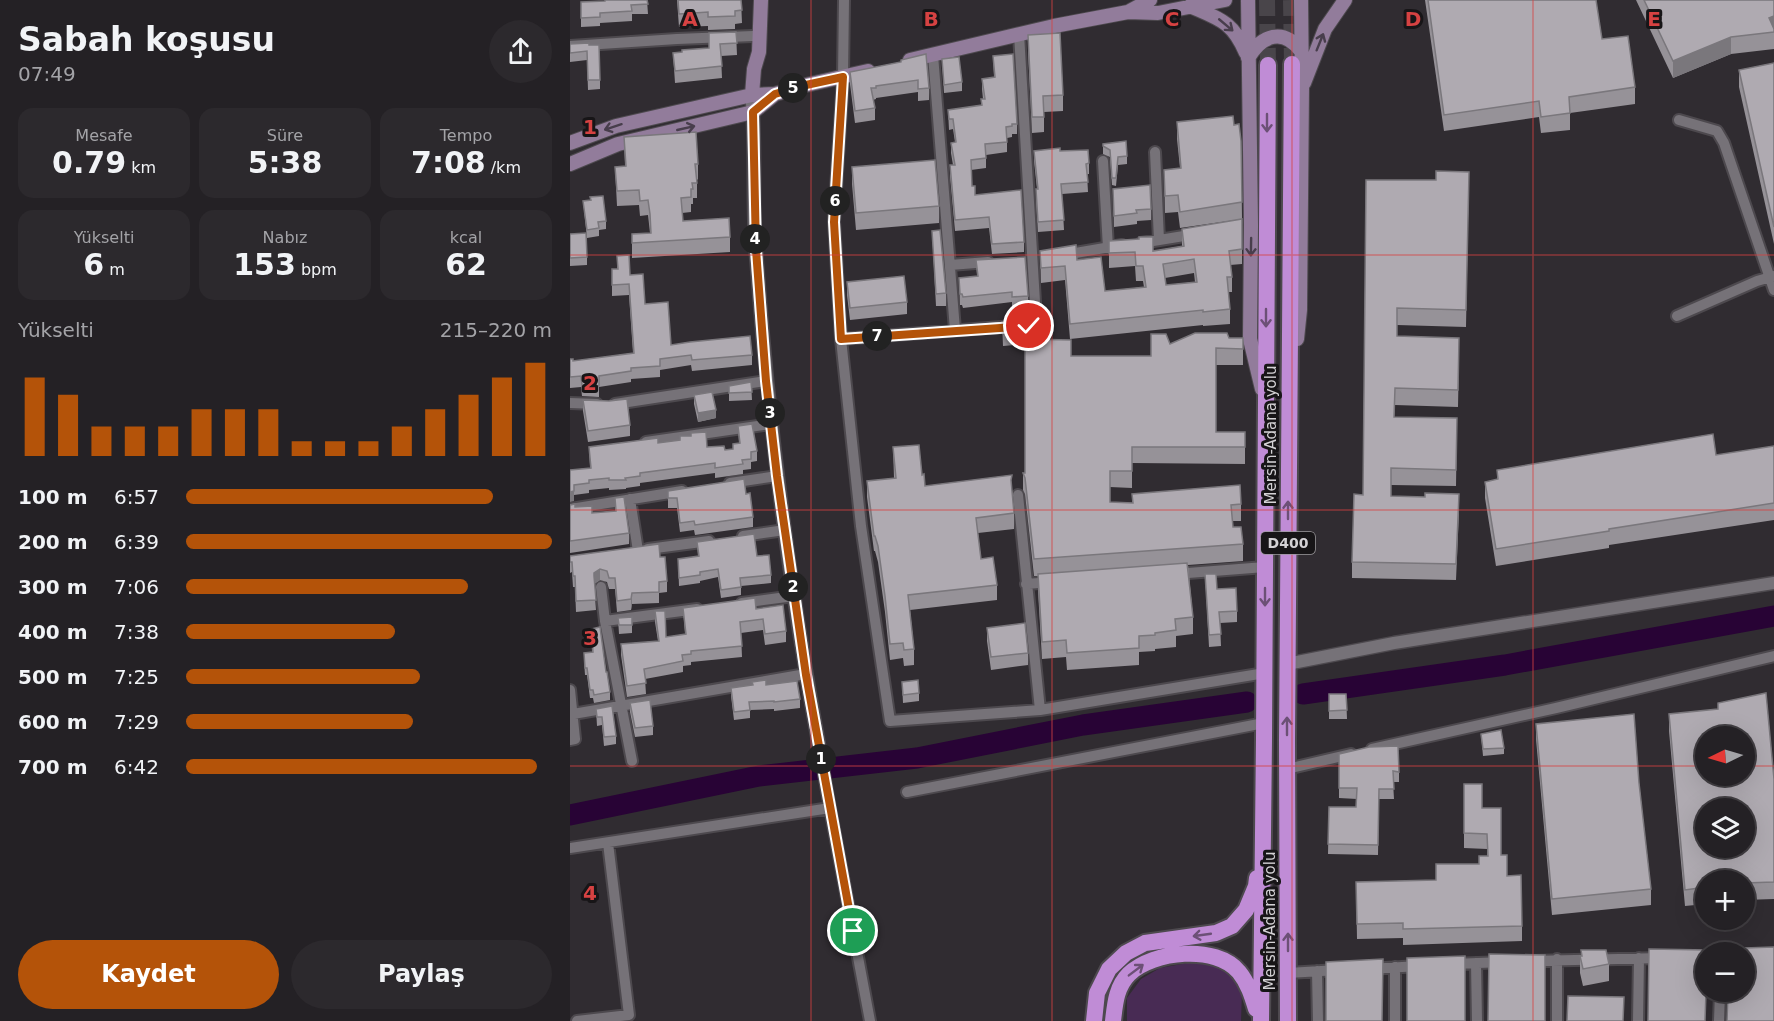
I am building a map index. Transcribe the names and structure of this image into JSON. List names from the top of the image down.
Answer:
{
  "streets": {
    "highway": ["Mersin-Adana yolu", "D400"]
  },
  "north": "left",
  "page": {
    "heading": ["Sabah koşusu", "07:49"],
    "pins": [
      "5",
      "6",
      "4",
      "7",
      "3",
      "2",
      "1"
    ],
    "stats": [
      ["Mesafe", "0.79 km"],
      ["Süre", "5:38"],
      ["Tempo", "7:08 /km"],
      ["Yükselti", "6 m"],
      ["Nabız", "153 bpm"],
      ["kcal", "62"]
    ],
    "chart": ["Yükselti", "215–220 m"],
    "list": [
      {
        "name": "100 m",
        "note": "6:57"
      },
      {
        "name": "200 m",
        "note": "6:39"
      },
      {
        "name": "300 m",
        "note": "7:06"
      },
      {
        "name": "400 m",
        "note": "7:38"
      },
      {
        "name": "500 m",
        "note": "7:25"
      },
      {
        "name": "600 m",
        "note": "7:29"
      },
      {
        "name": "700 m",
        "note": "6:42"
      }
    ],
    "map_buttons": ["+", "−"],
    "buttons": ["Kaydet", "Paylaş"]
  },
  "grid": {
    "columns": [
      "A",
      "B",
      "C",
      "D",
      "E"
    ],
    "rows": [
      "1",
      "2",
      "3",
      "4"
    ]
  }
}
